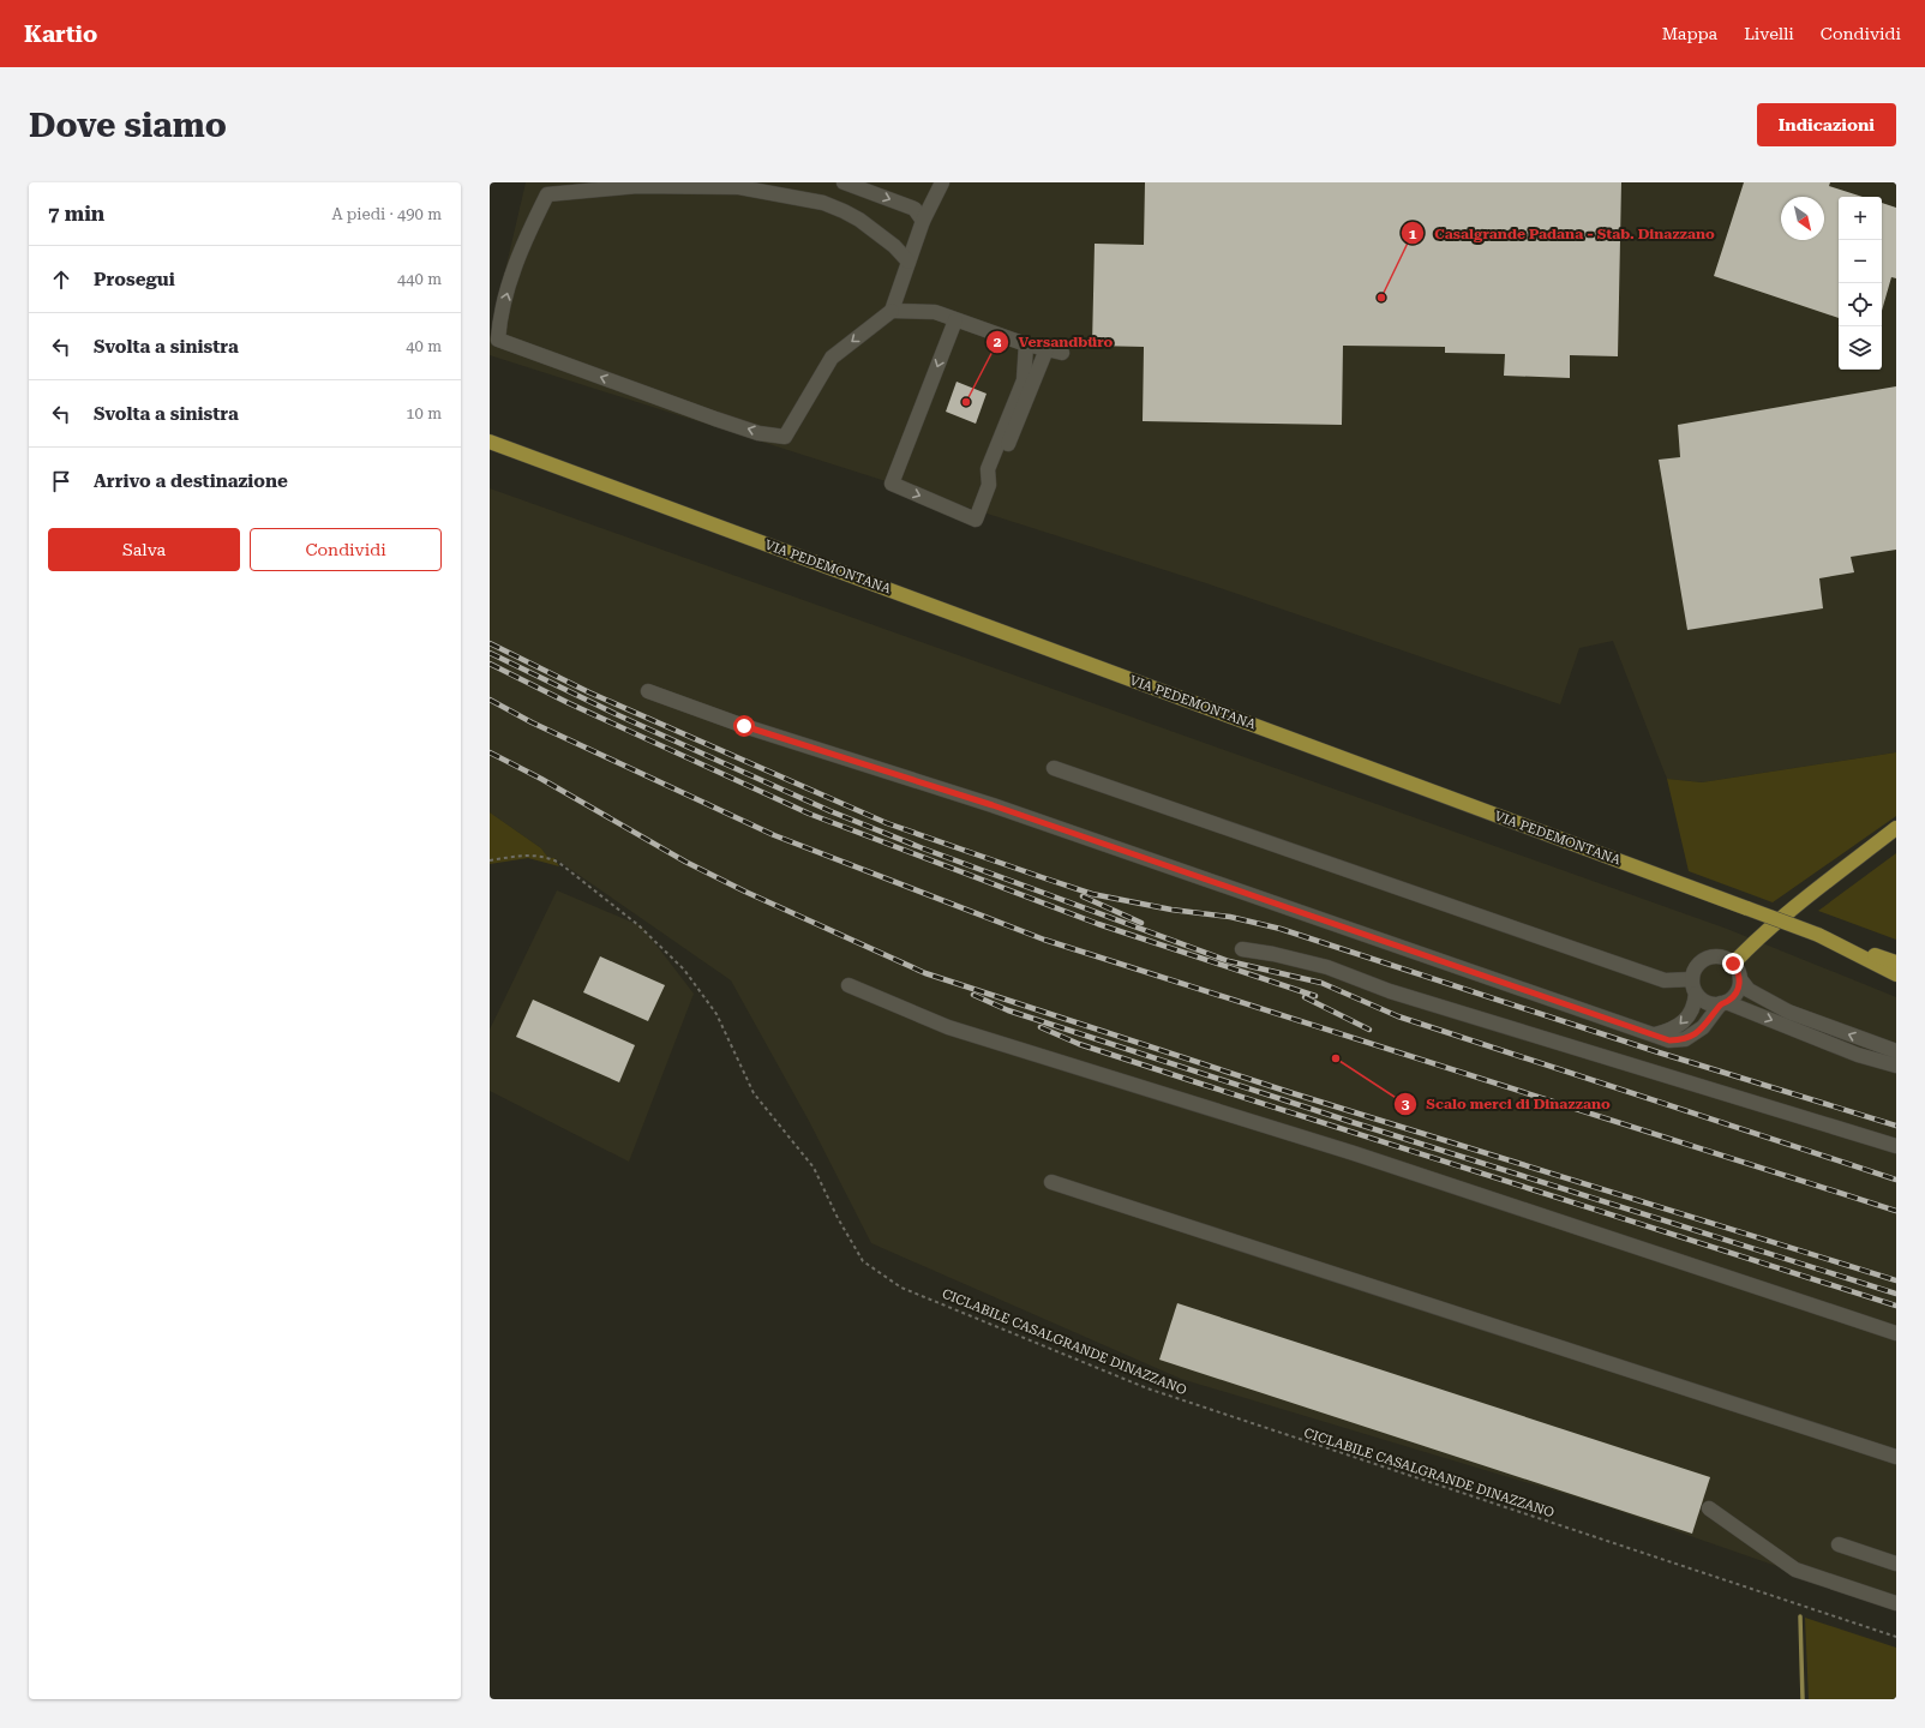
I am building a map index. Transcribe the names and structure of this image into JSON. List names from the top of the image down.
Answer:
{
  "streets": {
    "main road": ["VIA PEDEMONTANA"],
    "path": ["CICLABILE CASALGRANDE DINAZZANO"]
  },
  "places": ["Casalgrande Padana - Stab. Dinazzano", "Versandbüro", "Scalo merci di Dinazzano"],
  "north": "bottom right",
  "page": {
    "header": "Kartio",
    "nav": ["Mappa", "Livelli", "Condividi"],
    "buttons": [
      "Indicazioni",
      ["Salva", "Condividi"]
    ],
    "title": "Dove siamo",
    "heading": ["7 min", "A piedi · 490 m"],
    "map_buttons": ["+", "−"],
    "list": [
      ["Prosegui", "440 m"],
      ["Svolta a sinistra", "40 m"],
      ["Svolta a sinistra", "10 m"],
      "Arrivo a destinazione"
    ]
  }
}
